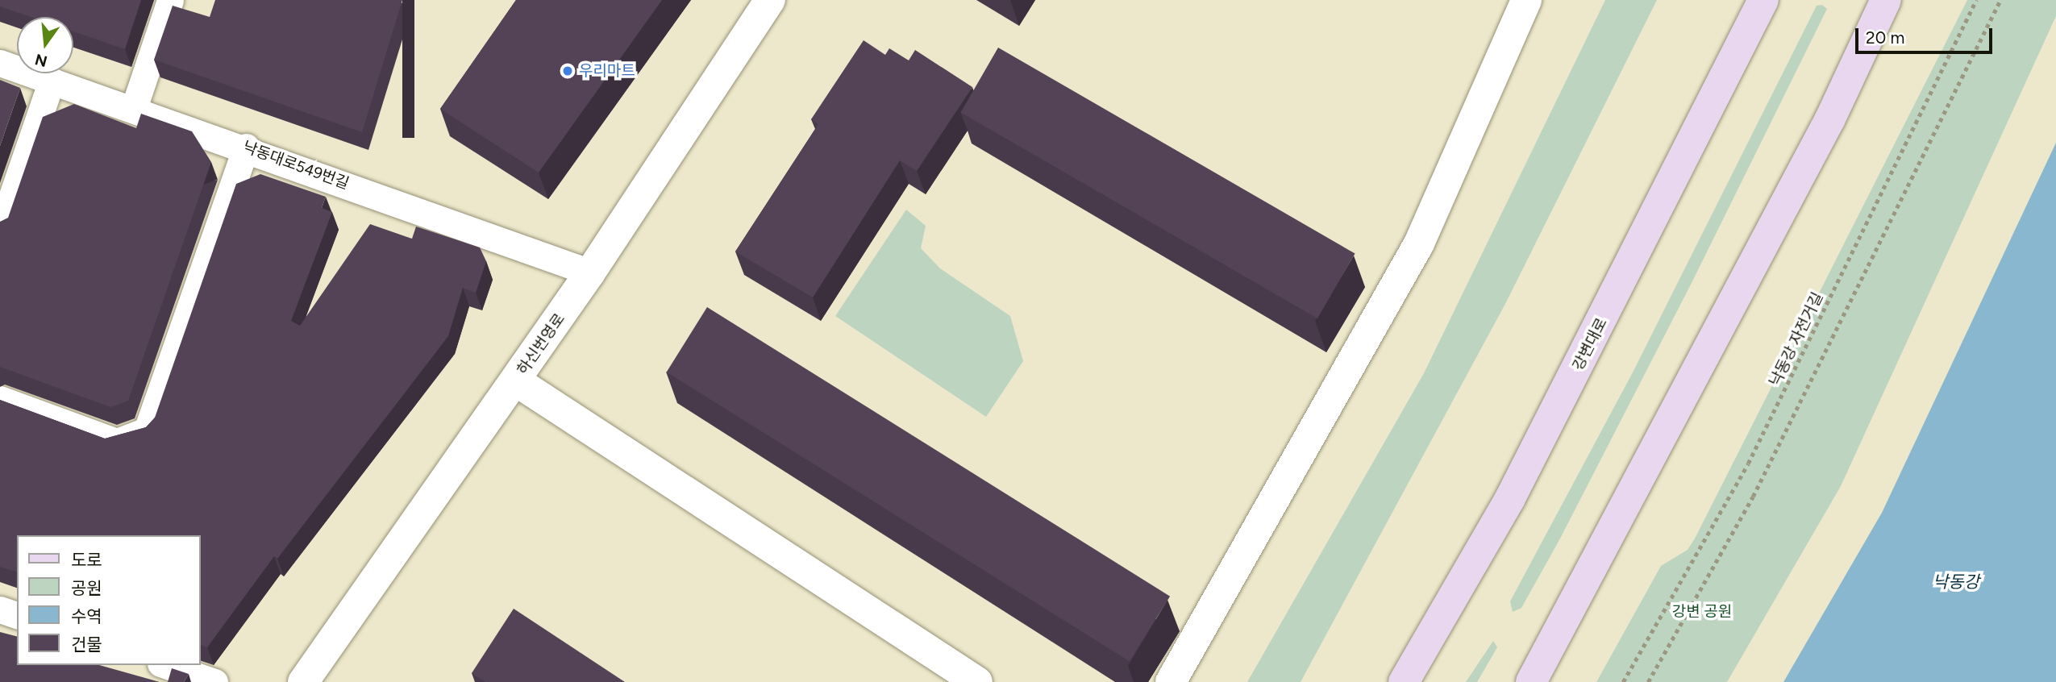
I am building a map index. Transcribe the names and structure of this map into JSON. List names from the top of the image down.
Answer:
{
  "streets": {
    "main road": ["강변대로"],
    "street": ["하신번영로"],
    "lane": ["낙동대로549번길"],
    "path": ["낙동강 자전거길"]
  },
  "crossings": [
    ["낙동대로549번길", "하신번영로"]
  ],
  "water": ["낙동강"],
  "parks": ["강변 공원"],
  "places": ["우리마트"],
  "legend": [
    "도로",
    "공원",
    "수역",
    "건물"
  ],
  "scale_bar": "20 m",
  "north": "bottom"
}
